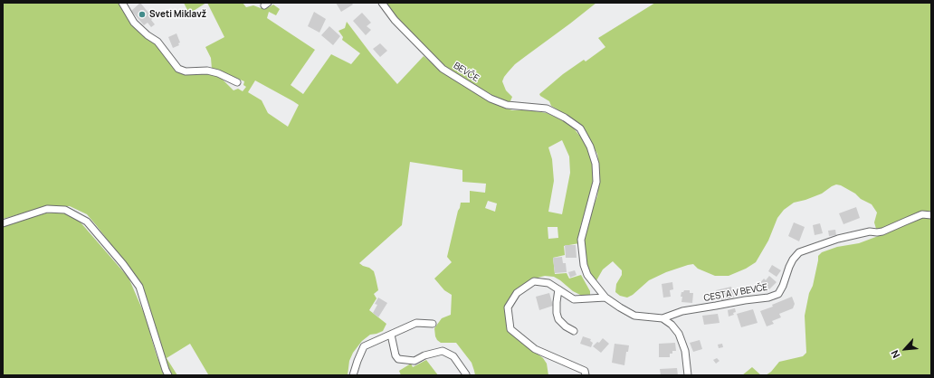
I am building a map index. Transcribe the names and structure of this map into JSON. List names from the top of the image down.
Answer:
{
  "streets": {
    "street": ["BEVČE", "CESTA V BEVČE"]
  },
  "crossings": [
    ["BEVČE", "CESTA V BEVČE"]
  ],
  "places": ["Sveti Miklavž"],
  "north": "bottom left"
}
